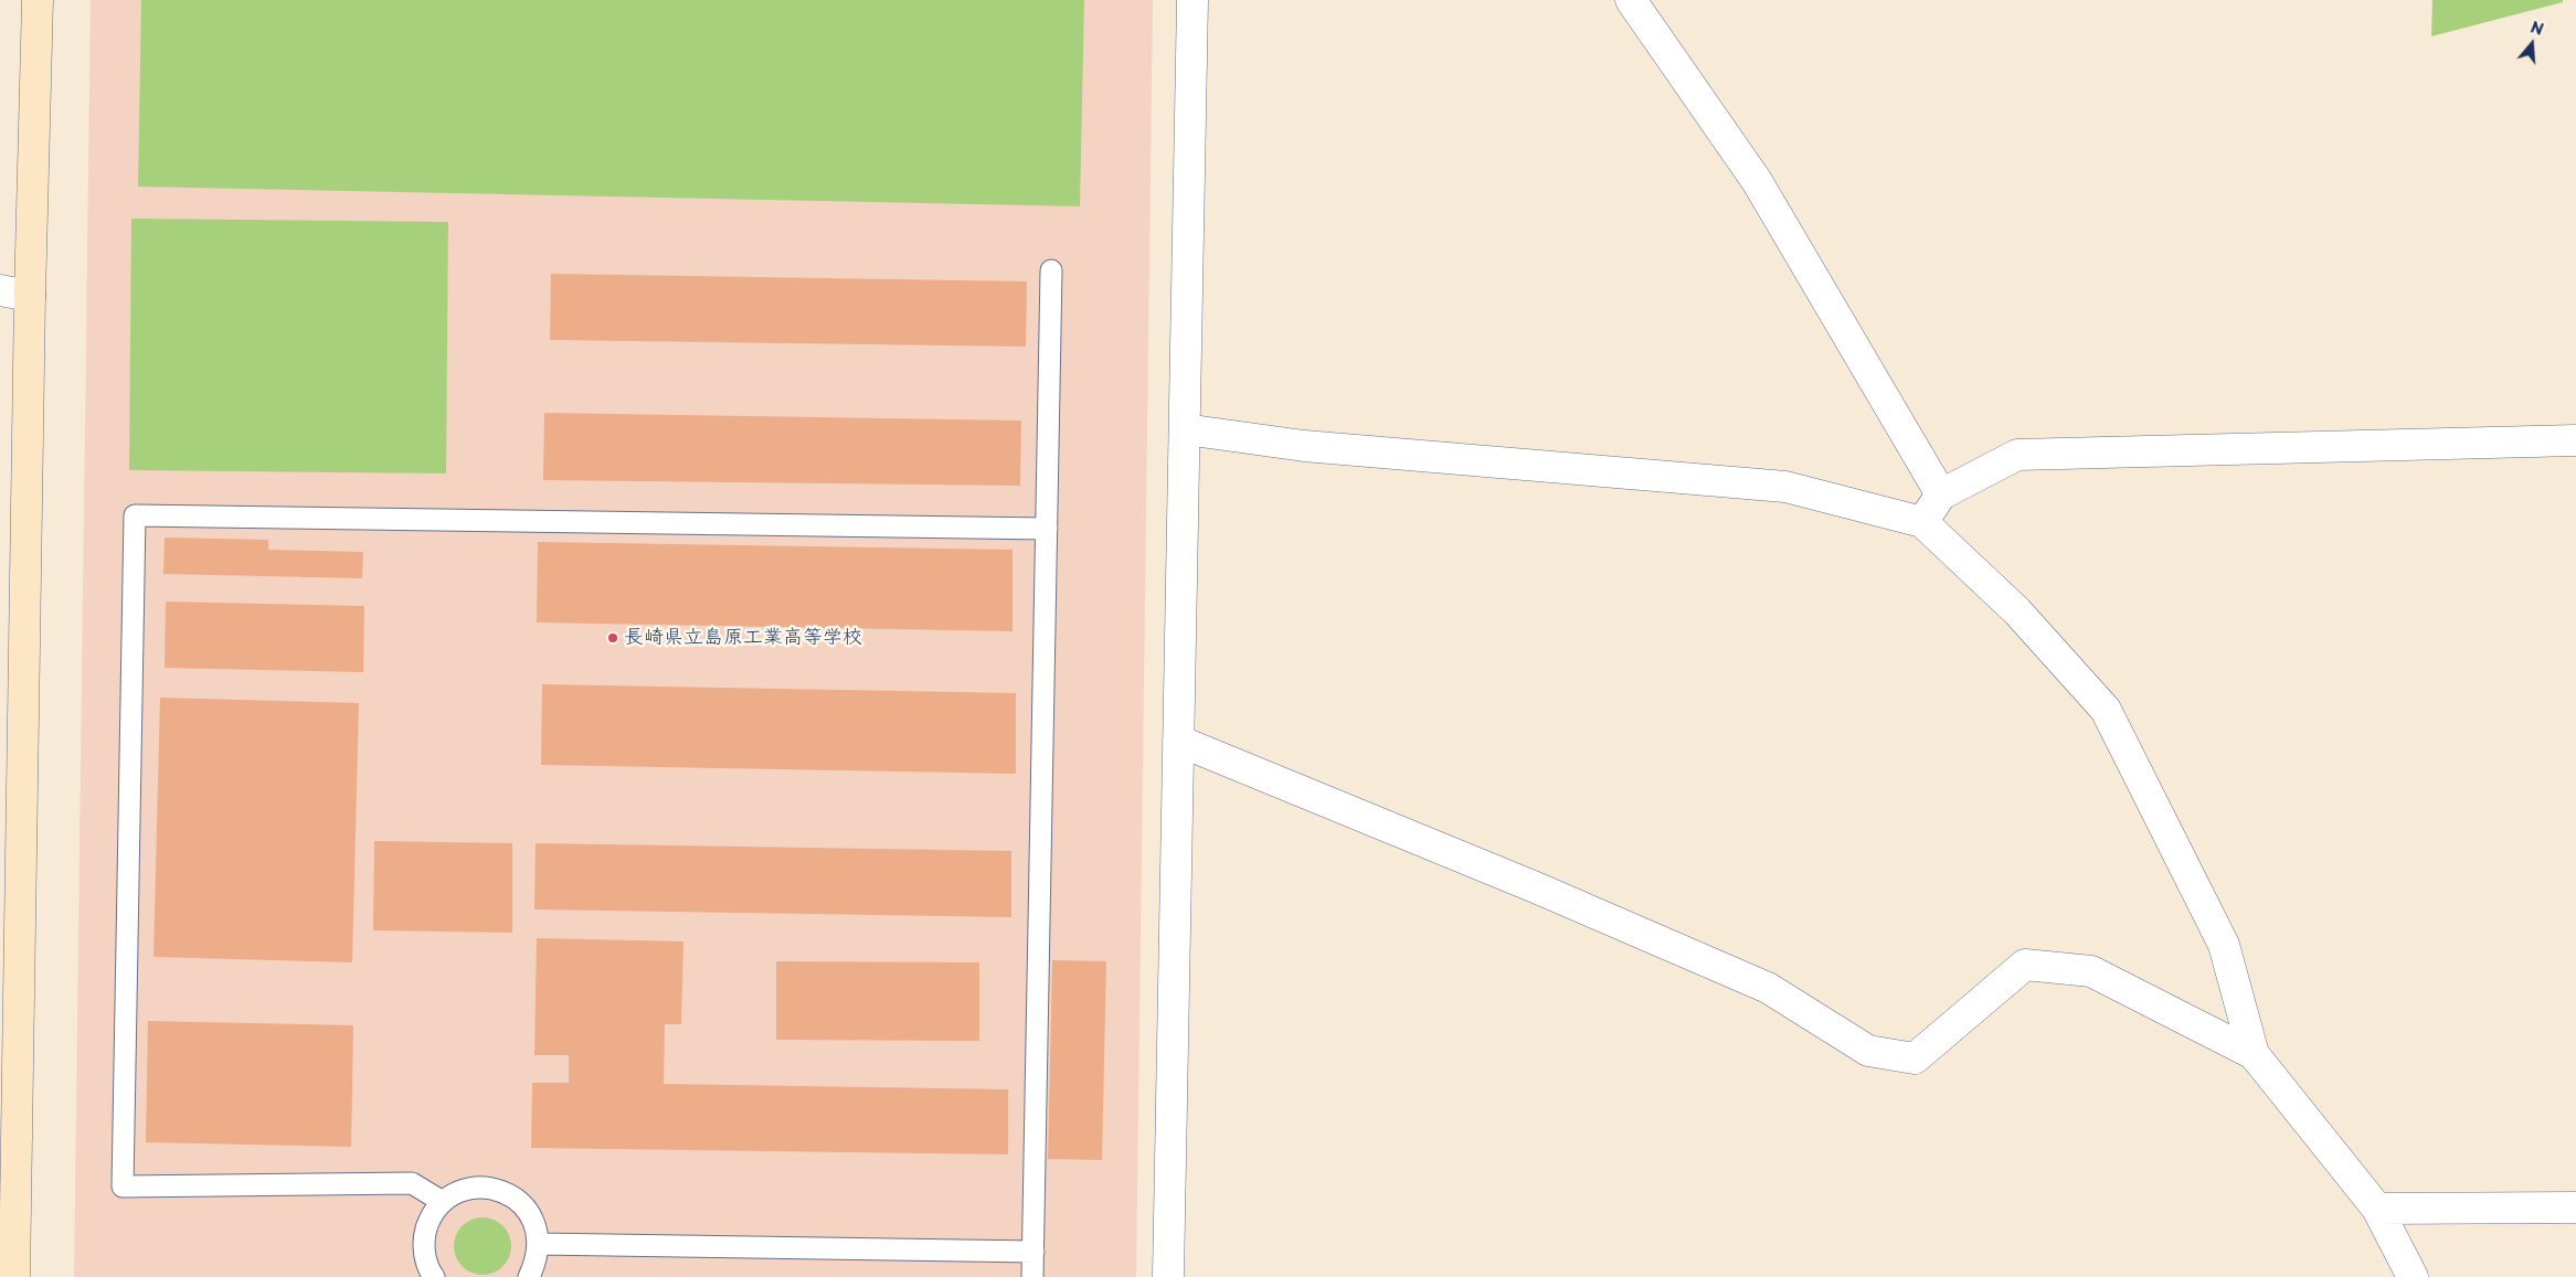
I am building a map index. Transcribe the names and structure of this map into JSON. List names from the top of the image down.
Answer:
{
  "places": ["長崎県立島原工業高等学校"],
  "north": "top"
}
